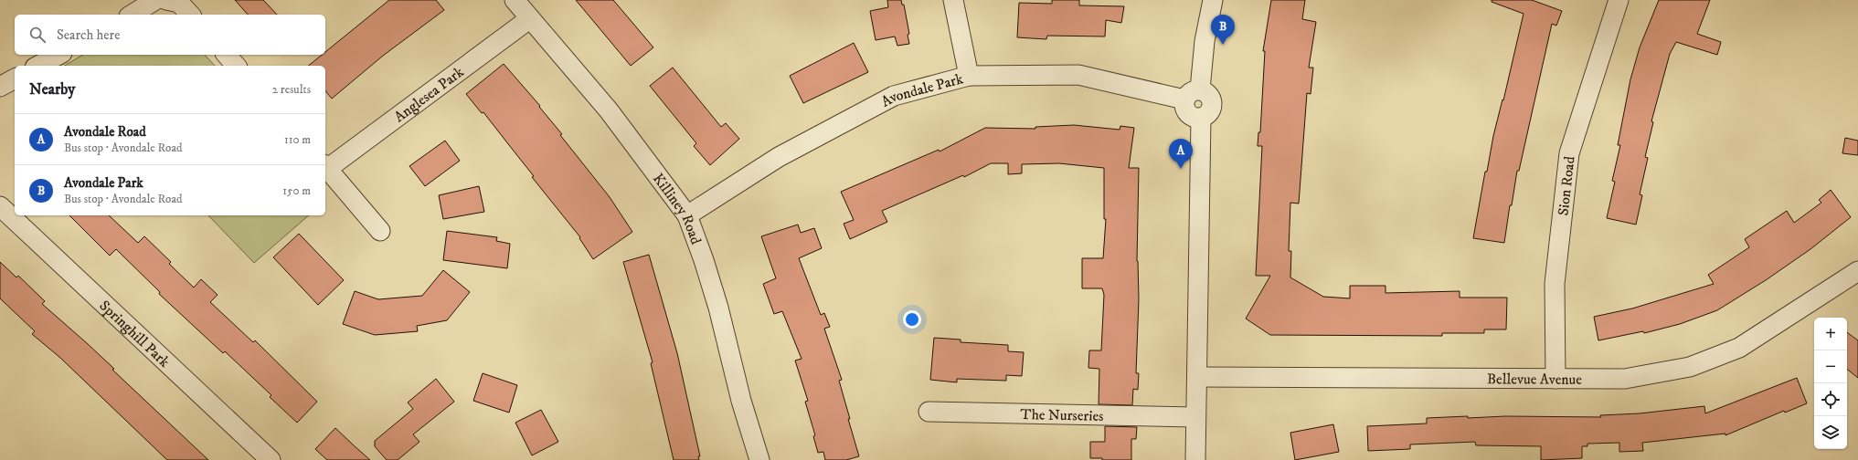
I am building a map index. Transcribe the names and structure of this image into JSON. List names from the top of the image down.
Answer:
{
  "streets": {
    "street": [
      "Avondale Park",
      "Anglesea Park",
      "Sion Road",
      "Killiney Road",
      "Springhill Park",
      "Bellevue Avenue",
      "The Nurseries"
    ]
  },
  "crossings": [
    ["Avondale Park", "Killiney Road"],
    ["Anglesea Park", "Killiney Road"],
    ["Sion Road", "Bellevue Avenue"]
  ],
  "page": {
    "pins": ["B", "A"],
    "search": "Search here",
    "heading": ["Nearby", "2 results"],
    "list": [
      {
        "mark": "A",
        "name": "Avondale Road",
        "note": "Bus stop · Avondale Road",
        "value": "110 m"
      },
      {
        "mark": "B",
        "name": "Avondale Park",
        "note": "Bus stop · Avondale Road",
        "value": "150 m"
      }
    ],
    "map_buttons": ["+", "−"]
  }
}
